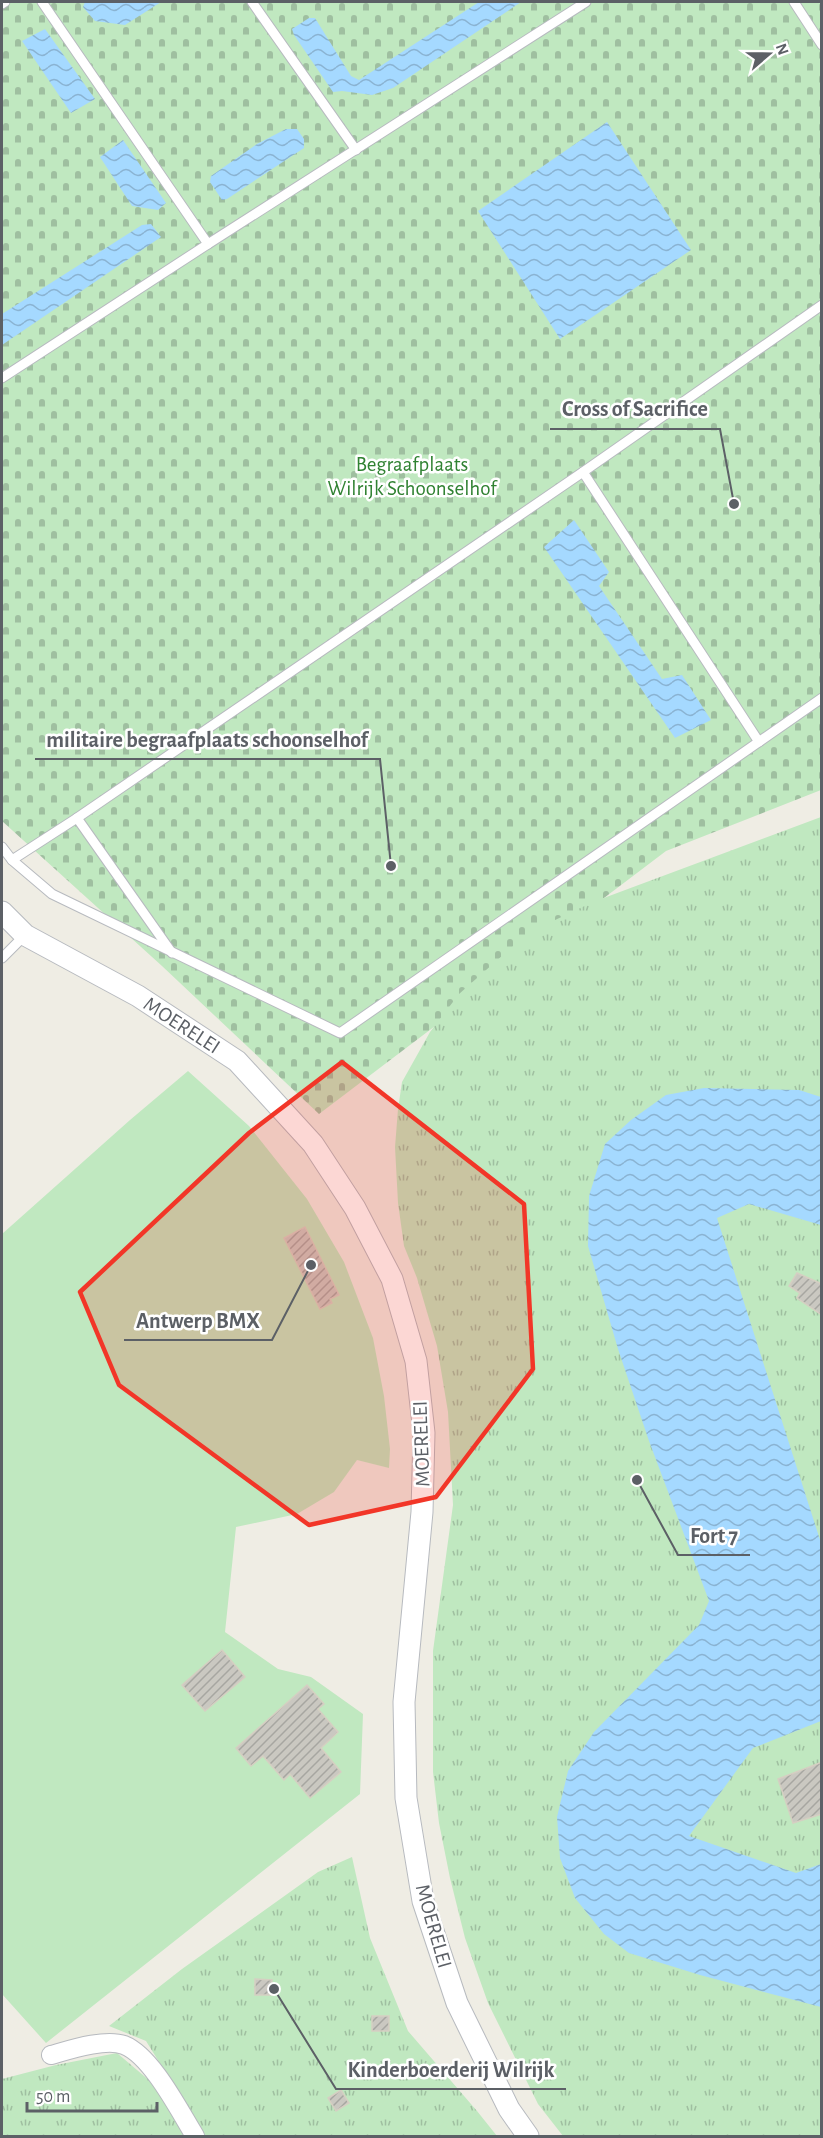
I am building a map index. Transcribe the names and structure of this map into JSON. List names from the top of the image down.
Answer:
{
  "streets": {
    "street": ["MOERELEI"]
  },
  "parks": ["Begraafplaats Wilrijk Schoonselhof"],
  "places": [
    "Cross of Sacrifice",
    "militaire begraafplaats schoonselhof",
    "Antwerp BMX",
    "Fort 7",
    "Kinderboerderij Wilrijk"
  ],
  "scale_bar": "50 m",
  "north": "right"
}
